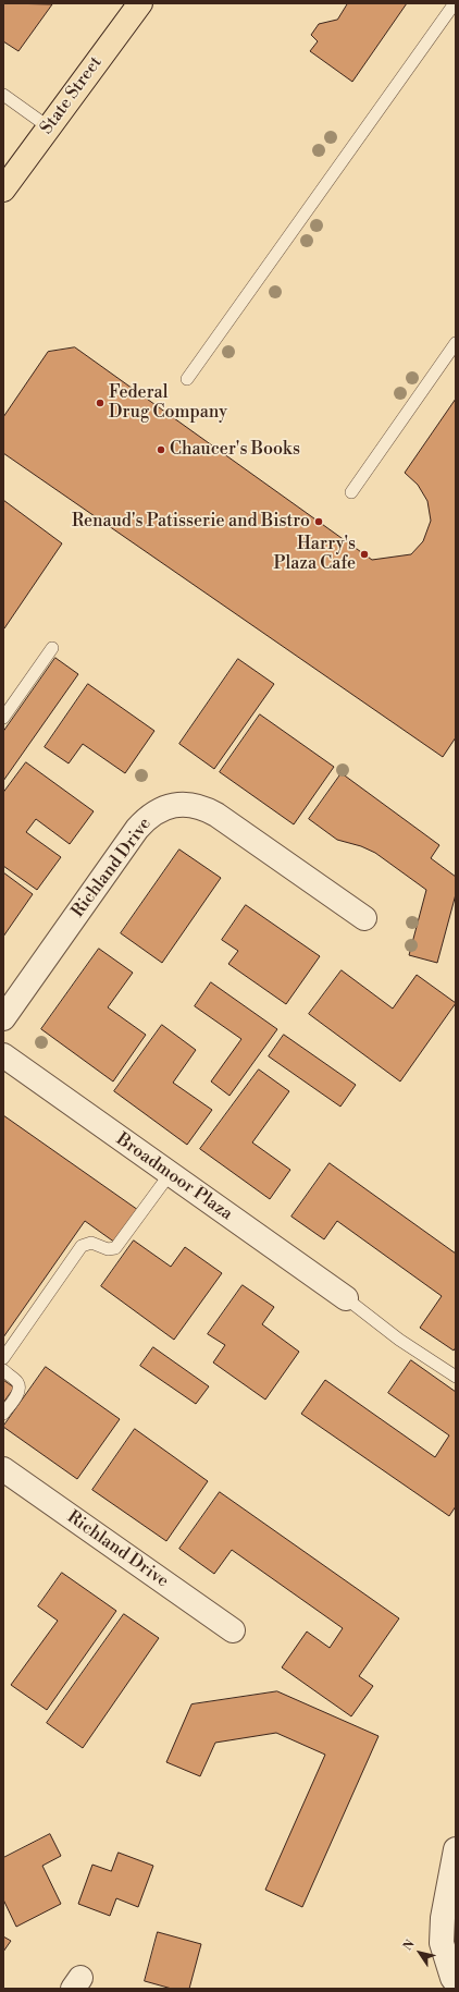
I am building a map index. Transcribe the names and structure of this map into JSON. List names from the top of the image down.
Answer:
{
  "streets": {
    "main road": ["State Street"],
    "street": ["Richland Drive", "Broadmoor Plaza"]
  },
  "places": [
    "Federal Drug Company",
    "Chaucer's Books",
    "Renaud's Patisserie and Bistro",
    "Harry's Plaza Cafe"
  ],
  "north": "top left"
}
